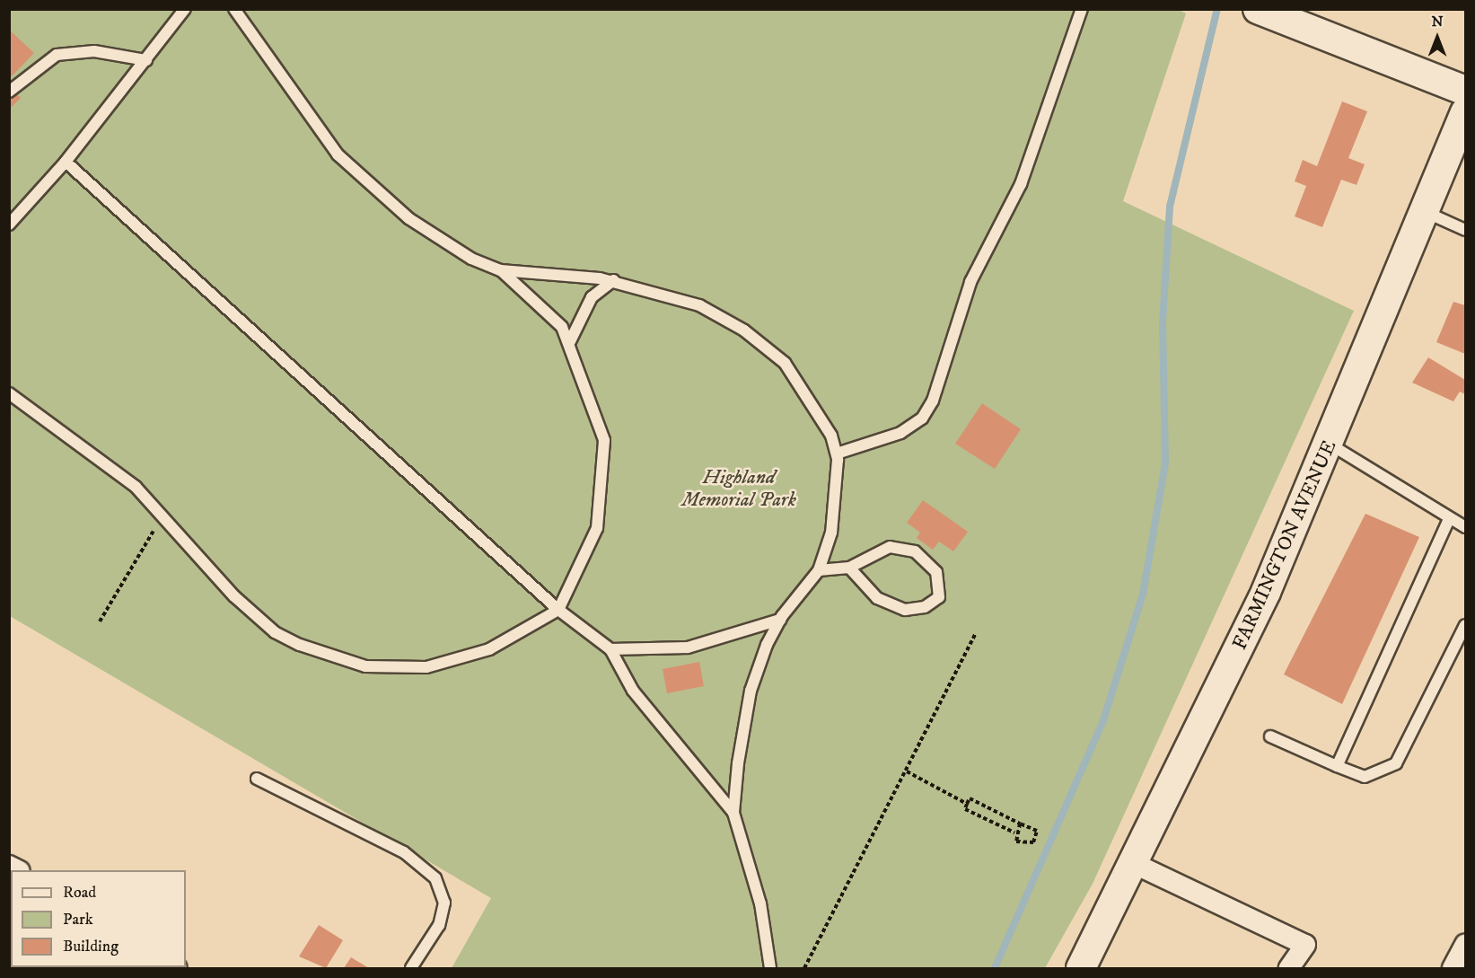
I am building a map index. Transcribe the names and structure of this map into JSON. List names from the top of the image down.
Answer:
{
  "streets": {
    "street": ["FARMINGTON AVENUE"]
  },
  "parks": ["Highland Memorial Park"],
  "legend": ["Road", "Park", "Building"],
  "north": "top"
}
